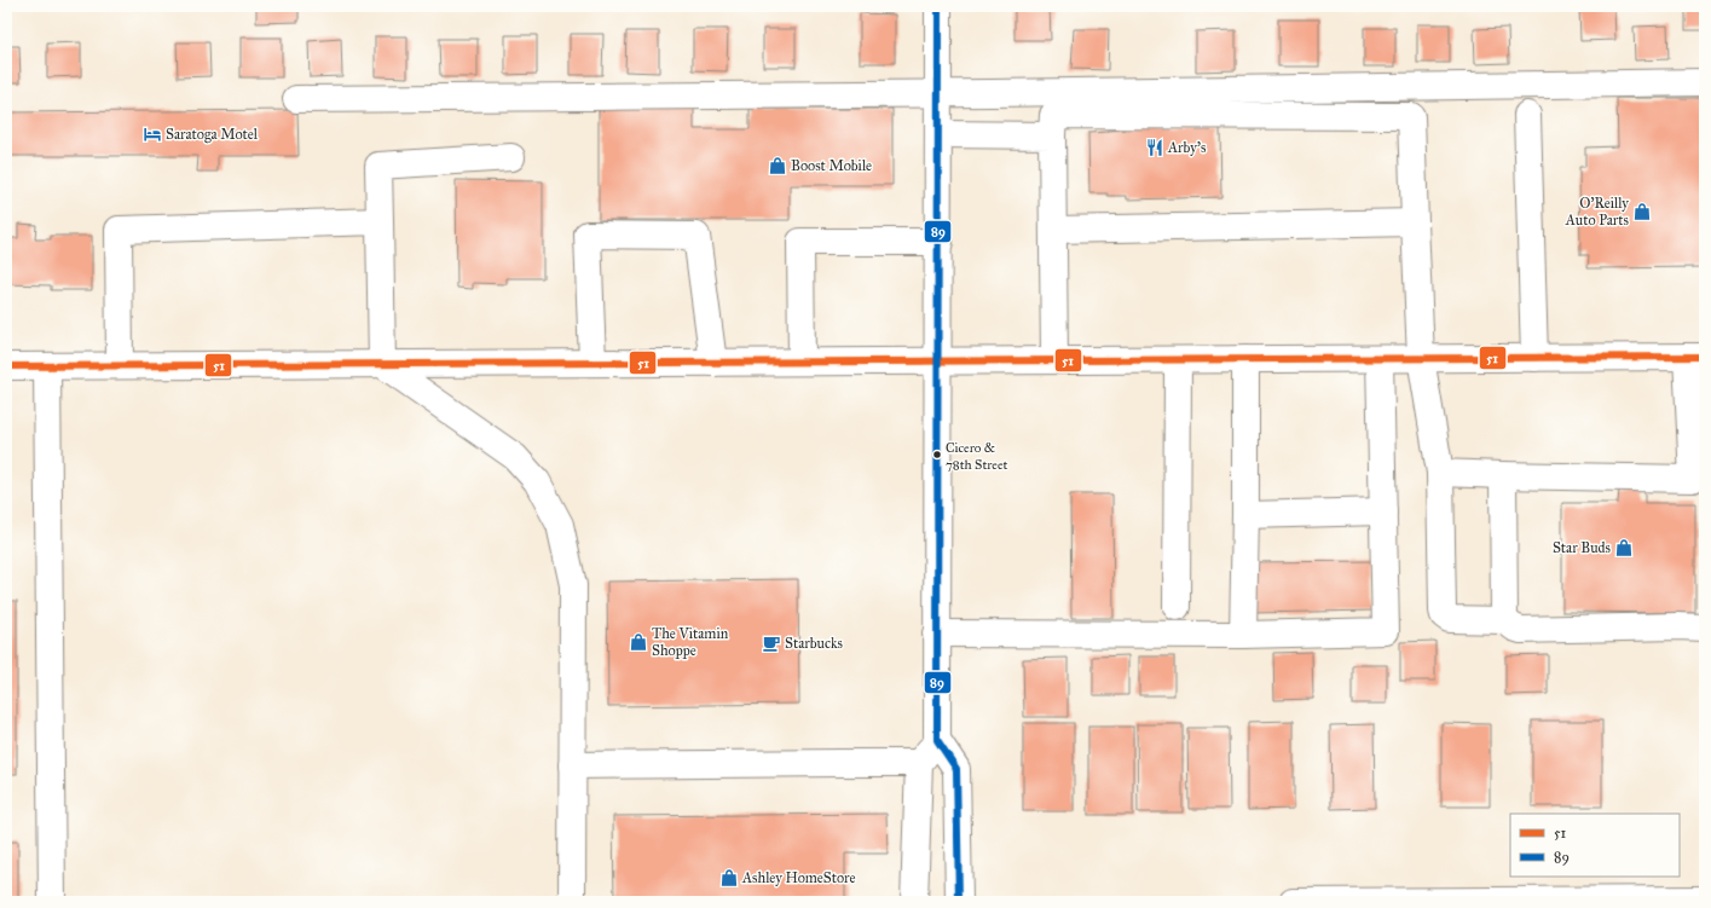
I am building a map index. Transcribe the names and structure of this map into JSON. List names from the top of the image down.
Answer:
{
  "places": {
    "hotel": ["Saratoga Motel"],
    "restaurant": ["Arby's"],
    "shop": [
      "Boost Mobile",
      "O'Reilly Auto Parts",
      "Star Buds",
      "The Vitamin Shoppe",
      "Ashley HomeStore"
    ],
    "other": ["Cicero & 78th Street"],
    "cafe": ["Starbucks"]
  },
  "lines": ["transit line 89", "transit line 51"],
  "legend": ["51", "89"]
}
